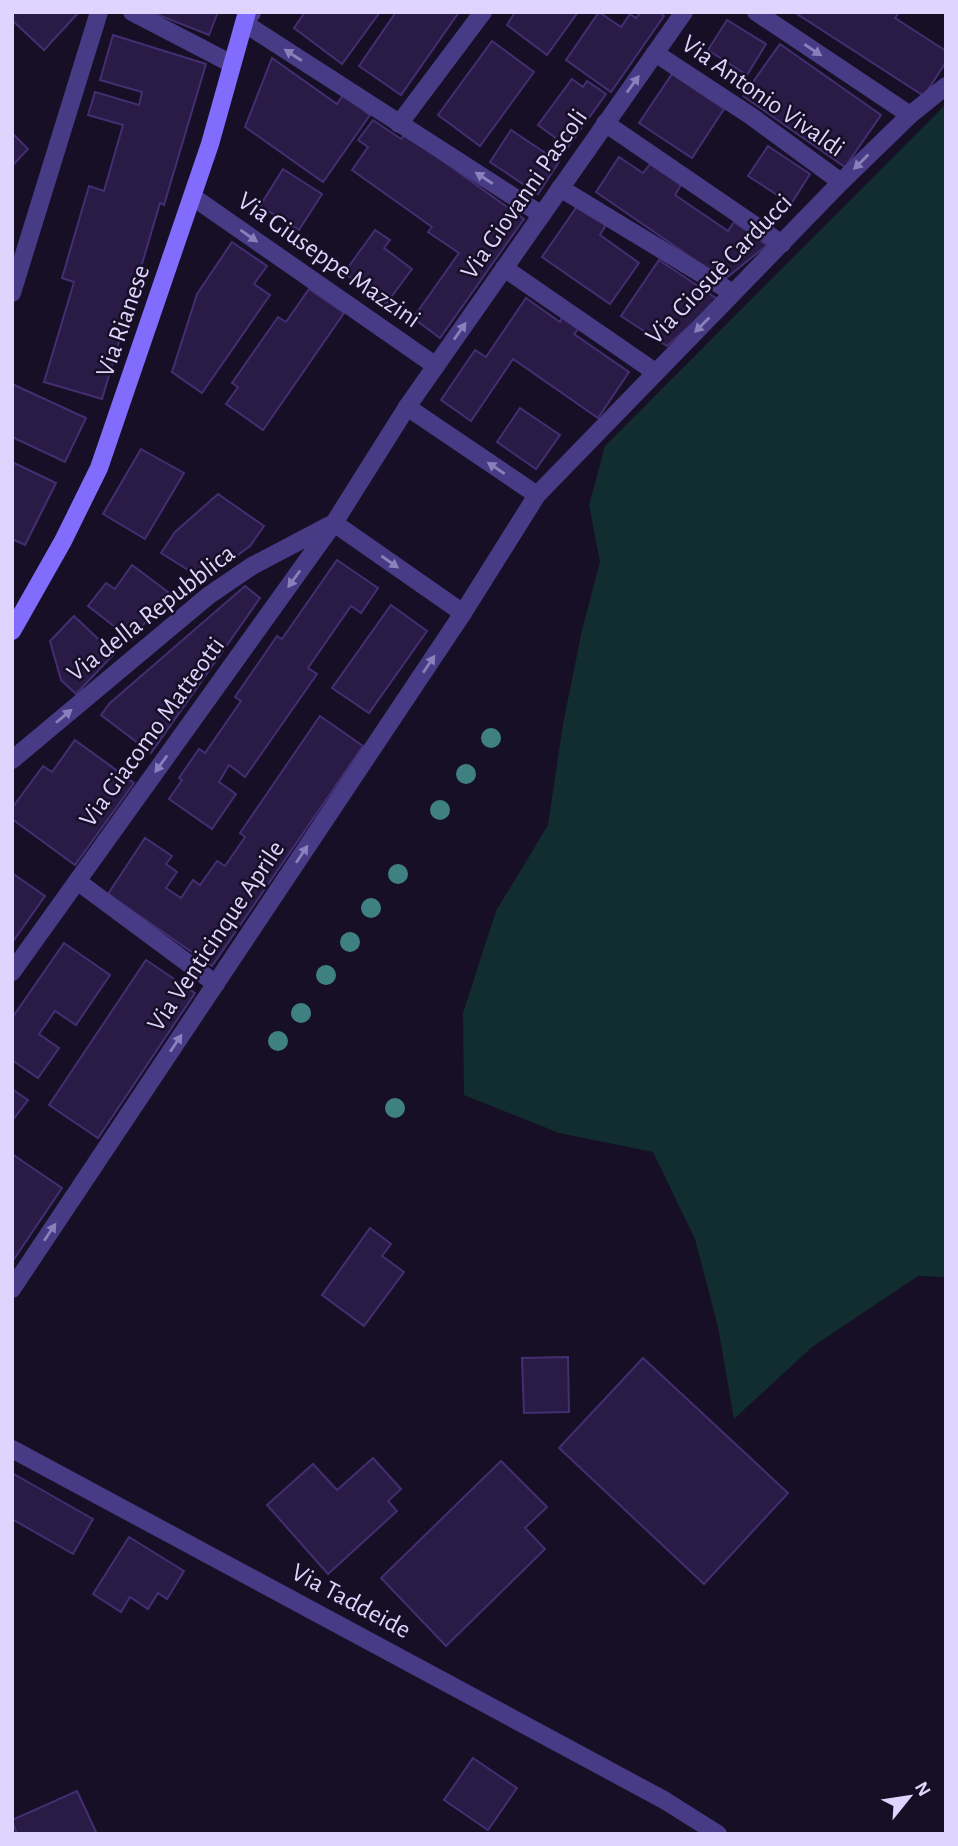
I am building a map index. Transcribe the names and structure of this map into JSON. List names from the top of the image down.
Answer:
{
  "streets": {
    "main road": ["Via Rianese"],
    "street": [
      "Via Antonio Vivaldi",
      "Via Giovanni Pascoli",
      "Via Giuseppe Mazzini",
      "Via Giosuè Carducci",
      "Via della Repubblica",
      "Via Giacomo Matteotti",
      "Via Venticinque Aprile",
      "Via Taddeide"
    ]
  },
  "crossings": [
    ["Via Antonio Vivaldi", "Via Giovanni Pascoli"],
    ["Via Antonio Vivaldi", "Via Giosuè Carducci"],
    ["Via Giovanni Pascoli", "Via Giuseppe Mazzini"],
    ["Via Giovanni Pascoli", "Via Giacomo Matteotti"],
    ["Via Giuseppe Mazzini", "Via Rianese"],
    ["Via Giosuè Carducci", "Via Venticinque Aprile"],
    ["Via della Repubblica", "Via Giacomo Matteotti"]
  ],
  "one_way": [
    "Via Giovanni Pascoli",
    "Via Giuseppe Mazzini",
    "Via della Repubblica",
    "Via Giacomo Matteotti",
    "Via Venticinque Aprile"
  ],
  "north": "top right"
}
